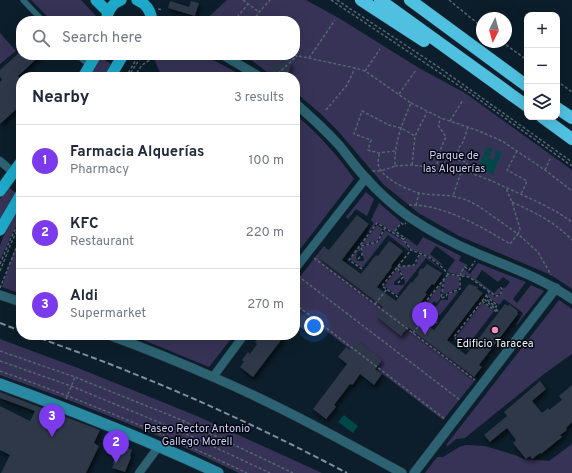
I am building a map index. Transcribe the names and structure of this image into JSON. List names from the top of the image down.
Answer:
{
  "parks": ["Parque de las Alquerías", "Paseo Rector Antonio Gallego Morell"],
  "places": ["Edificio Taracea"],
  "north": "bottom",
  "page": {
    "map_buttons": ["+", "−"],
    "search": "Search here",
    "heading": ["Nearby", "3 results"],
    "list": [
      {
        "mark": "1",
        "name": "Farmacia Alquerías",
        "note": "Pharmacy",
        "value": "100 m"
      },
      {
        "mark": "2",
        "name": "KFC",
        "note": "Restaurant",
        "value": "220 m"
      },
      {
        "mark": "3",
        "name": "Aldi",
        "note": "Supermarket",
        "value": "270 m"
      }
    ],
    "pins": ["1", "3", "2"]
  }
}
